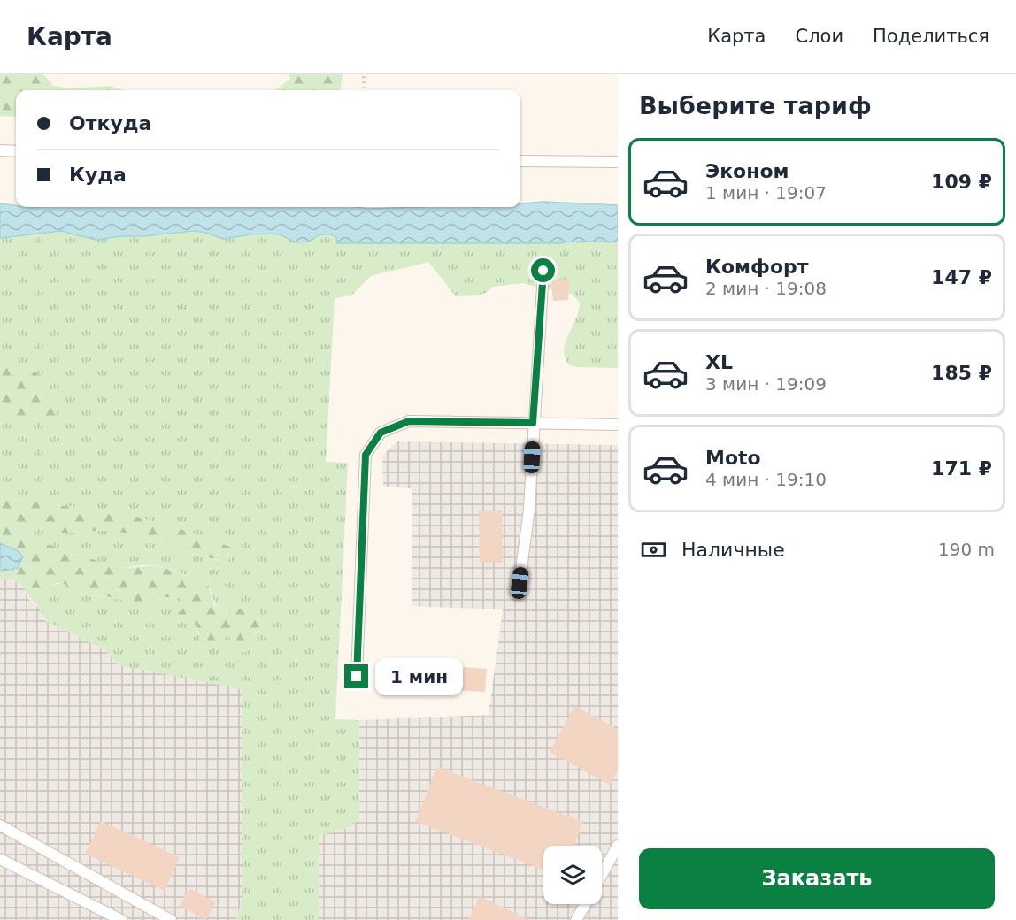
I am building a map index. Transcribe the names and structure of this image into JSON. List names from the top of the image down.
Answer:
{
  "page": {
    "header": "Карта",
    "nav": ["Карта", "Слои", "Поделиться"],
    "heading": "Выберите тариф",
    "banner": ["Откуда", "Куда"],
    "list": [
      {
        "name": "Эконом",
        "note": "1 мин · 19:07",
        "value": "109 ₽"
      },
      {
        "name": "Комфорт",
        "note": "2 мин · 19:08",
        "value": "147 ₽"
      },
      {
        "name": "XL",
        "note": "3 мин · 19:09",
        "value": "185 ₽"
      },
      {
        "name": "Moto",
        "note": "4 мин · 19:10",
        "value": "171 ₽"
      }
    ],
    "pay": ["Наличные", "190 m"],
    "bubble": "1 мин",
    "buttons": "Заказать"
  }
}
